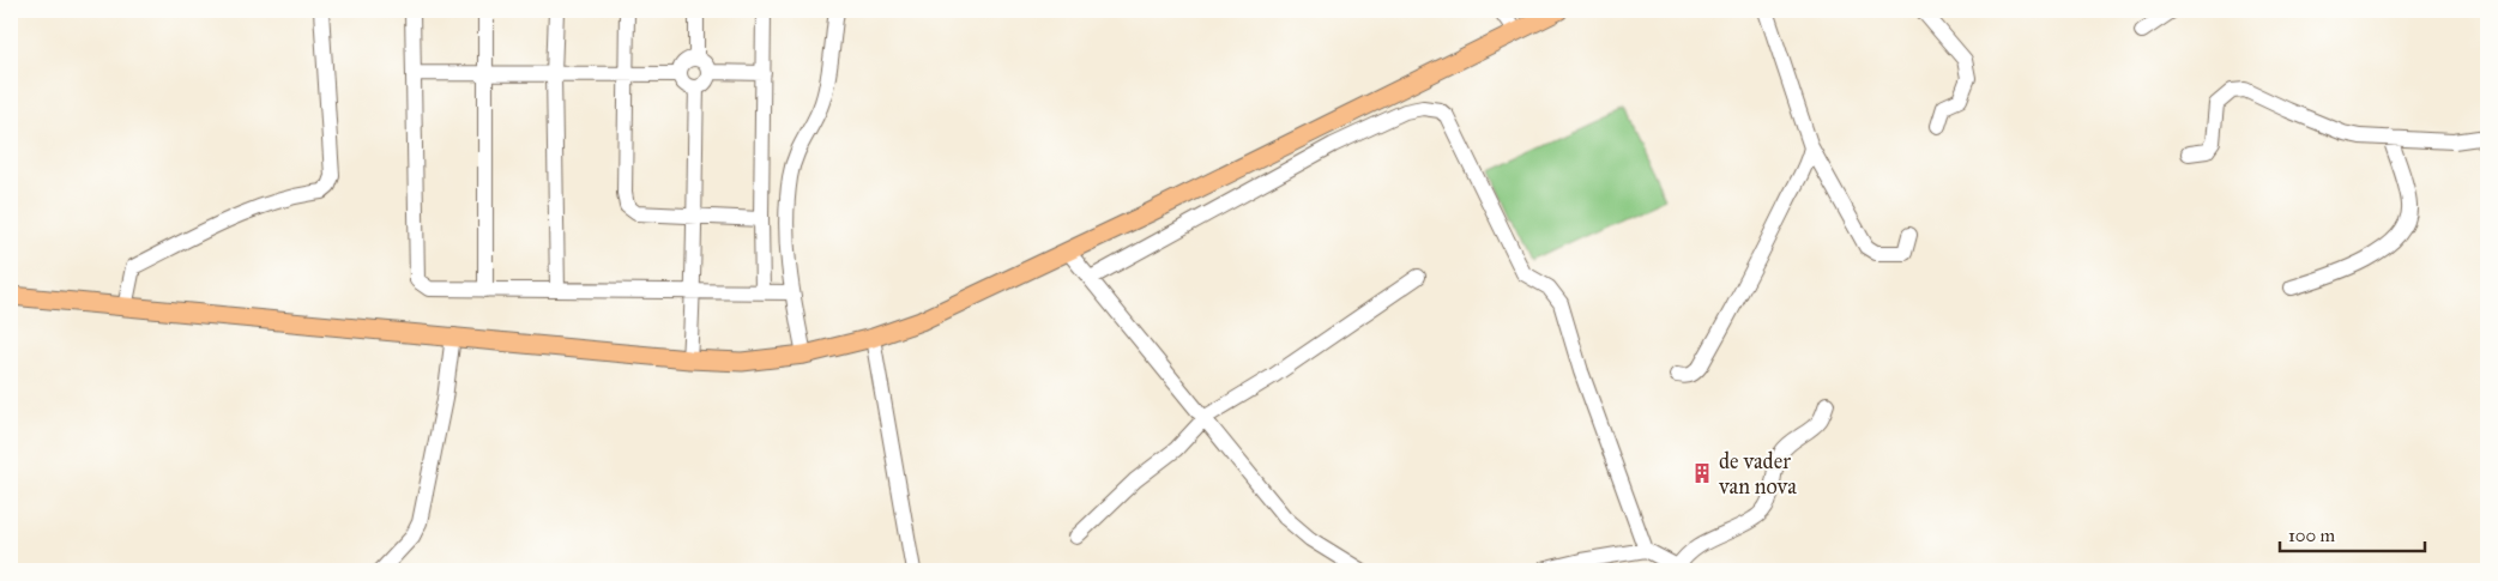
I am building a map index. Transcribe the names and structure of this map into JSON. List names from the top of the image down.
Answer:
{
  "places": {
    "building": ["de vader van nova"]
  },
  "scale_bar": "100 m"
}
